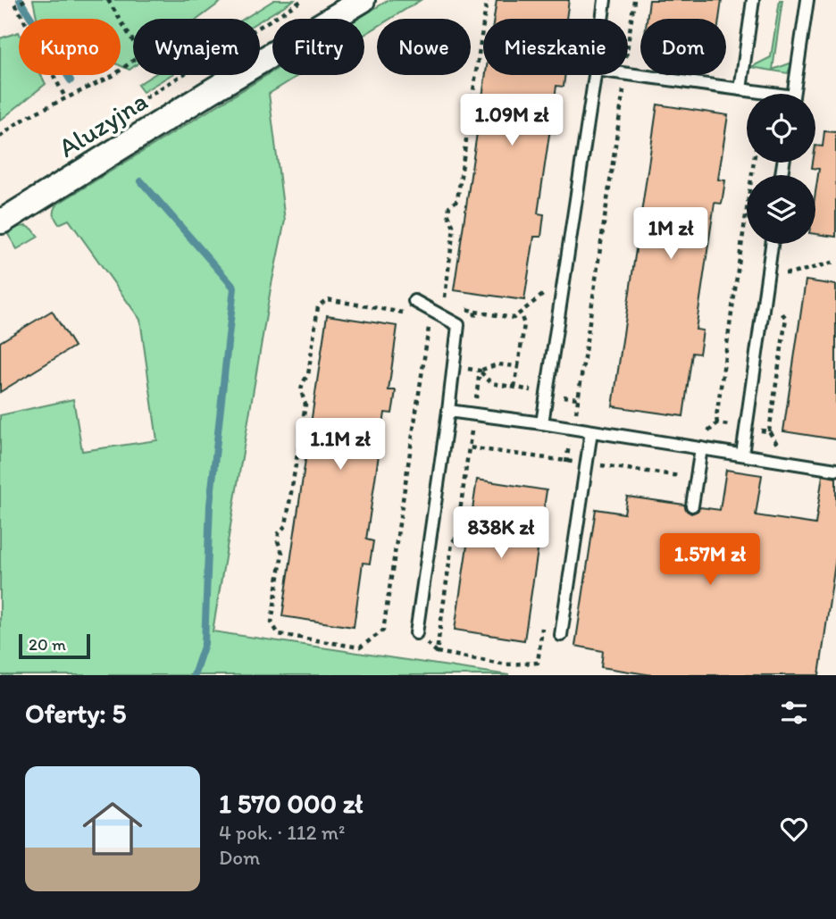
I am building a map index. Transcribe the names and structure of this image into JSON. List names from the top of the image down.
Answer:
{
  "streets": {
    "street": ["Aluzyjna"]
  },
  "scale_bar": "20 m",
  "page": {
    "chip": [
      "Kupno",
      "Wynajem",
      "Filtry",
      "Nowe",
      "Mieszkanie",
      "Dom"
    ],
    "price": [
      "1.09M zł",
      "1M zł",
      "1.1M zł",
      "838K zł",
      "1.57M zł"
    ],
    "scale": "20 m",
    "heading": "Oferty: 5",
    "list": [
      {
        "name": "1 570 000 zł",
        "note": "4 pok. · 112 m² · Dom"
      }
    ]
  }
}
